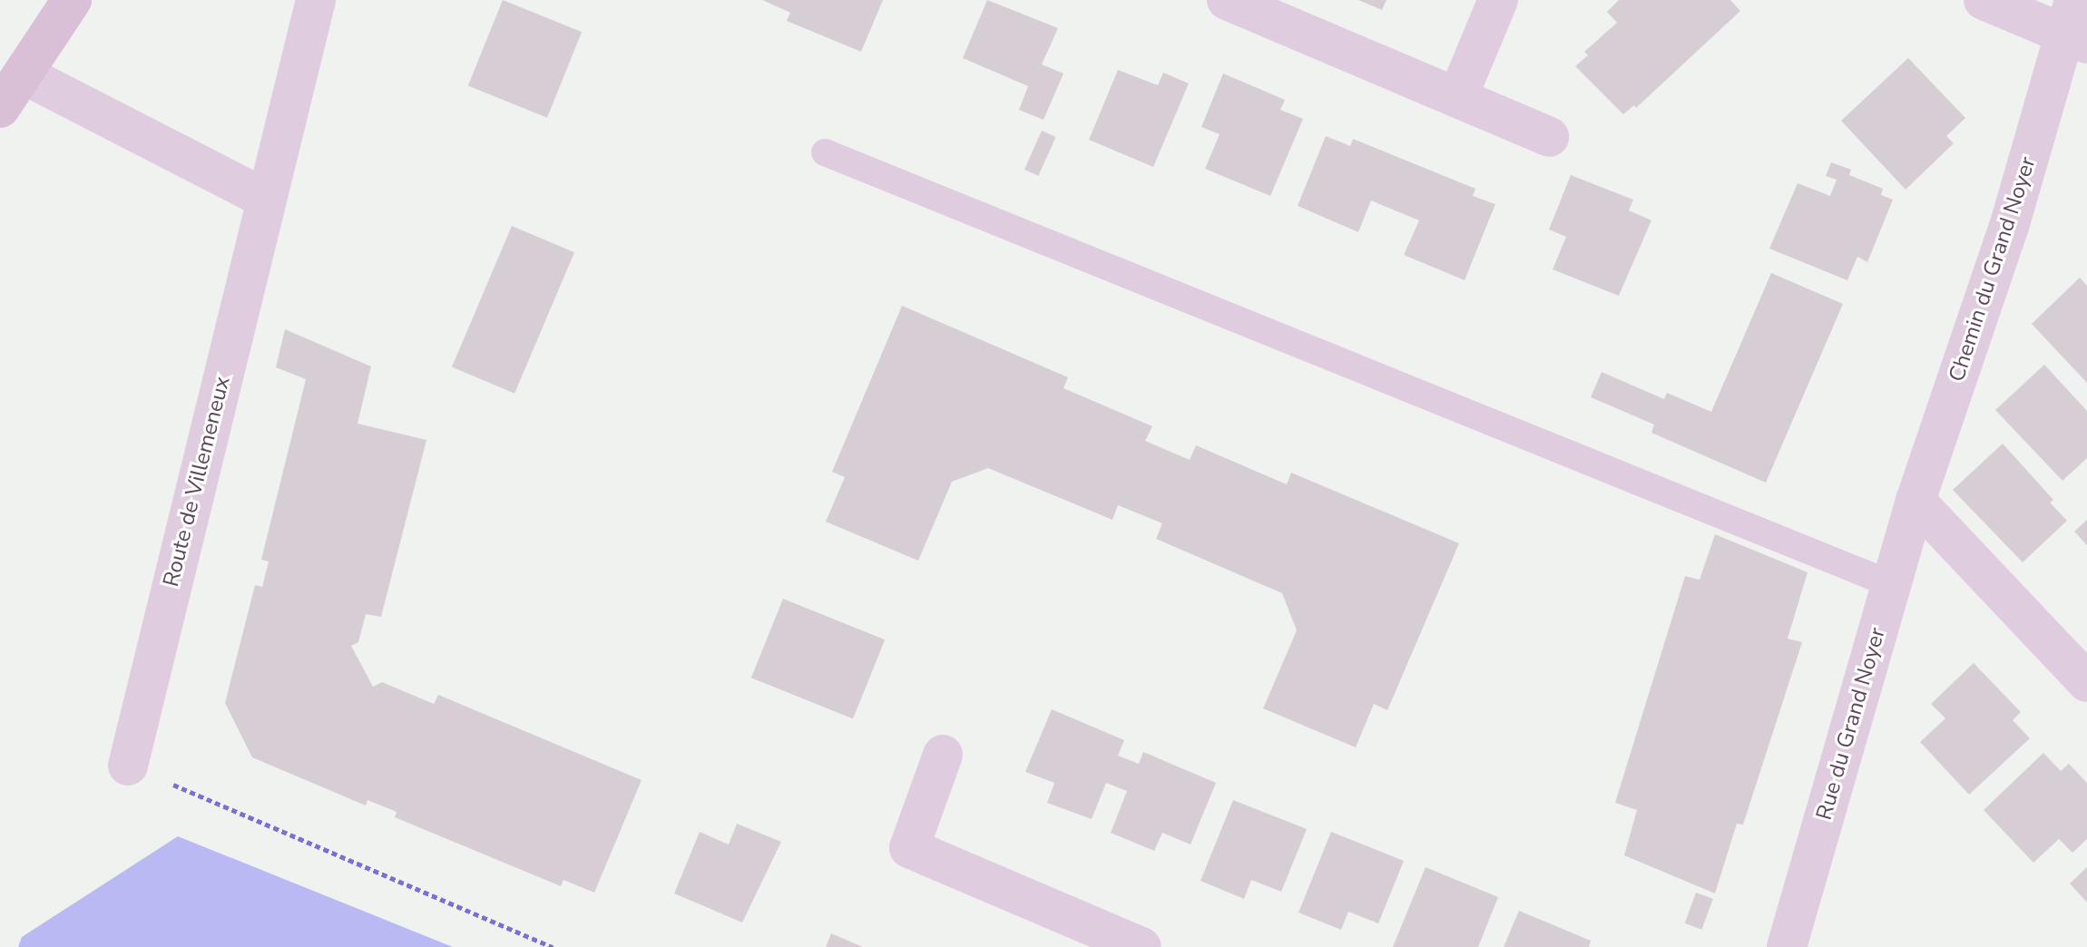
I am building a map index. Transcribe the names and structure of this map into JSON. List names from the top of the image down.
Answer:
{
  "streets": {
    "street": ["Chemin du Grand Noyer", "Route de Villemeneux", "Rue du Grand Noyer"]
  },
  "crossings": [
    ["Chemin du Grand Noyer", "Rue du Grand Noyer"]
  ]
}
